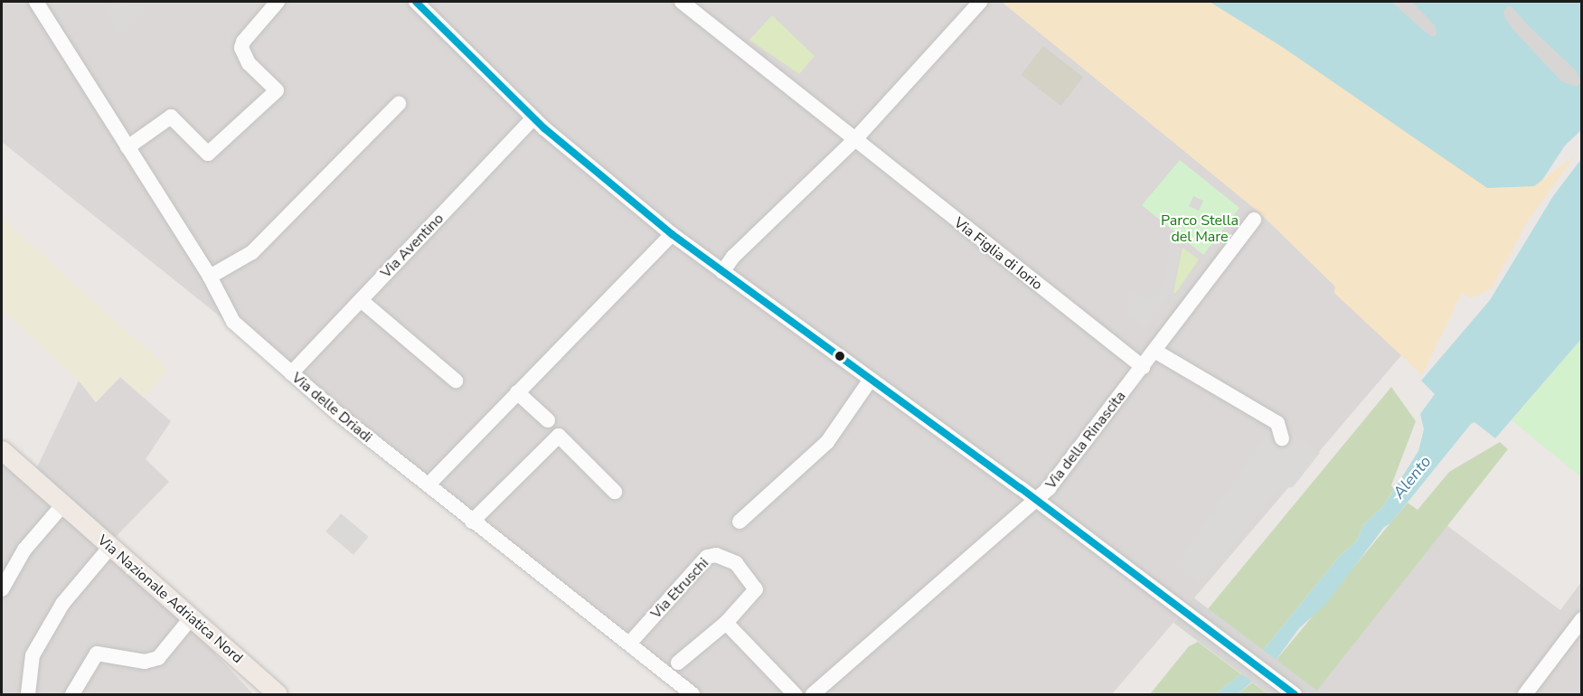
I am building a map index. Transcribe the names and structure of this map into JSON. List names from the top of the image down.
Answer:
{
  "streets": {
    "main road": ["Via Nazionale Adriatica Nord"],
    "street": [
      "Via Aventino",
      "Via Figlia di Iorio",
      "Via delle Driadi",
      "Via della Rinascita",
      "Via Etruschi"
    ]
  },
  "crossings": [
    ["Via Aventino", "Via delle Driadi"],
    ["Via Figlia di Iorio", "Via della Rinascita"],
    ["Via delle Driadi", "Via Etruschi"]
  ],
  "water": ["Alento"],
  "parks": ["Parco Stella del Mare"]
}
